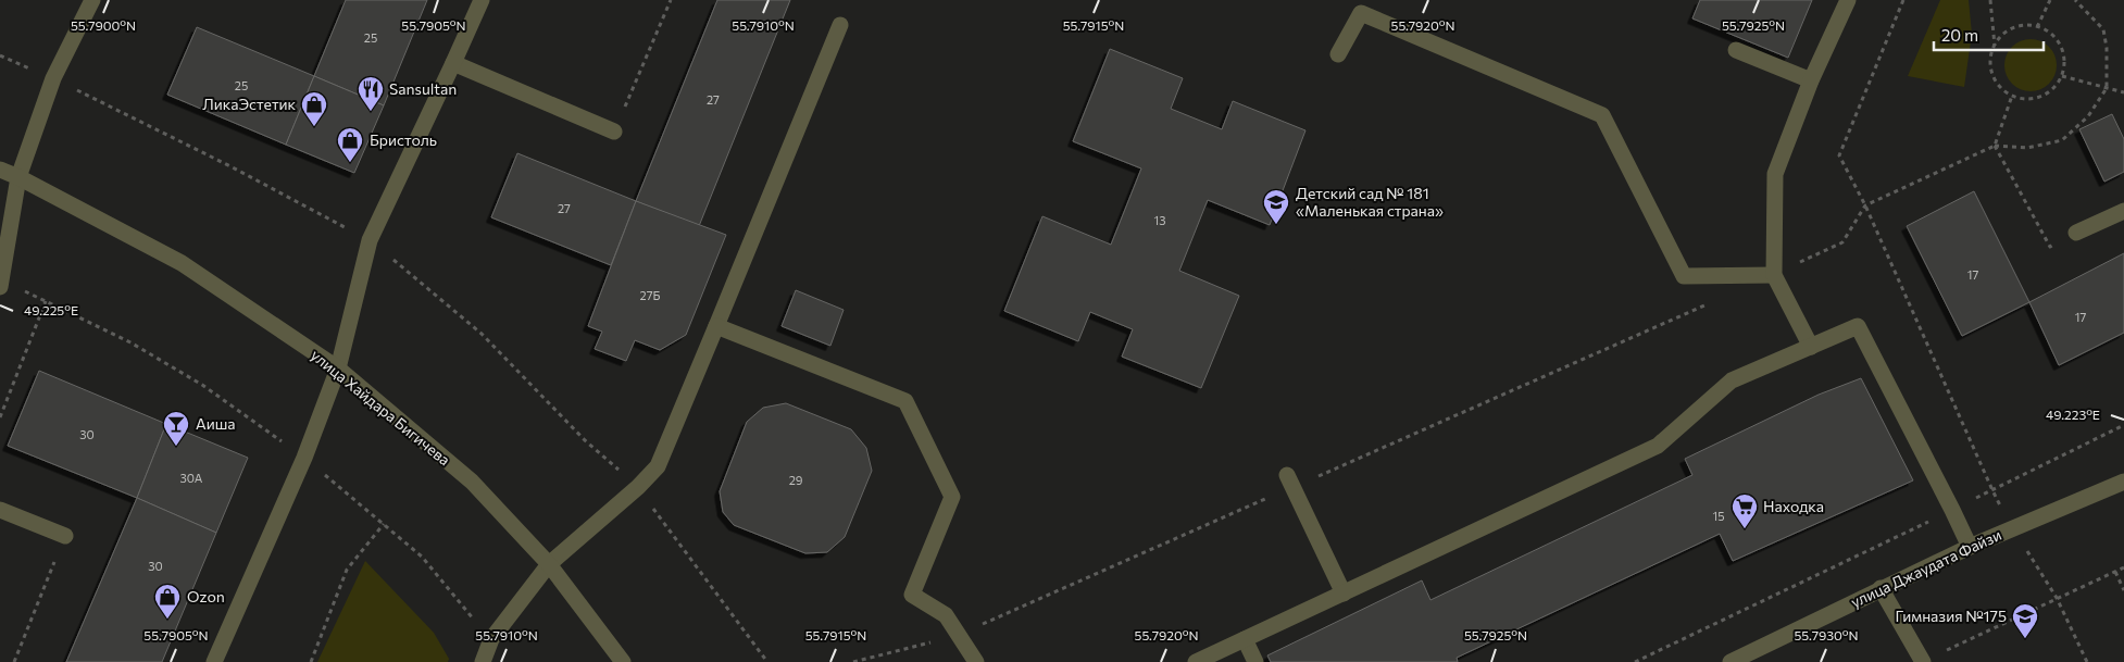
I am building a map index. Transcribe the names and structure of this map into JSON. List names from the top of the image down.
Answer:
{
  "streets": {
    "street": ["улица Хайдара Бигичева", "улица Джаудата Файзи"]
  },
  "places": {
    "restaurant": ["Sansultan"],
    "shop": ["ЛикаЭстетик", "Бристоль", "Ozon"],
    "school or university": ["Детский сад № 181 «Маленькая страна»", "Гимназия №175"],
    "bar": ["Аиша"],
    "supermarket": ["Находка"]
  },
  "house_numbers": [
    "25",
    "25",
    "27",
    "27",
    "13",
    "17",
    "27Б",
    "17",
    "30",
    "30А",
    "29",
    "15",
    "30"
  ],
  "scale_bar": "20 m",
  "coordinates": [
    "55.7905°N",
    "55.7910°N",
    "55.7915°N",
    "55.7925°N",
    "55.7900°N",
    "55.7920°N",
    "49.225°E",
    "49.223°E",
    "55.7930°N"
  ]
}
